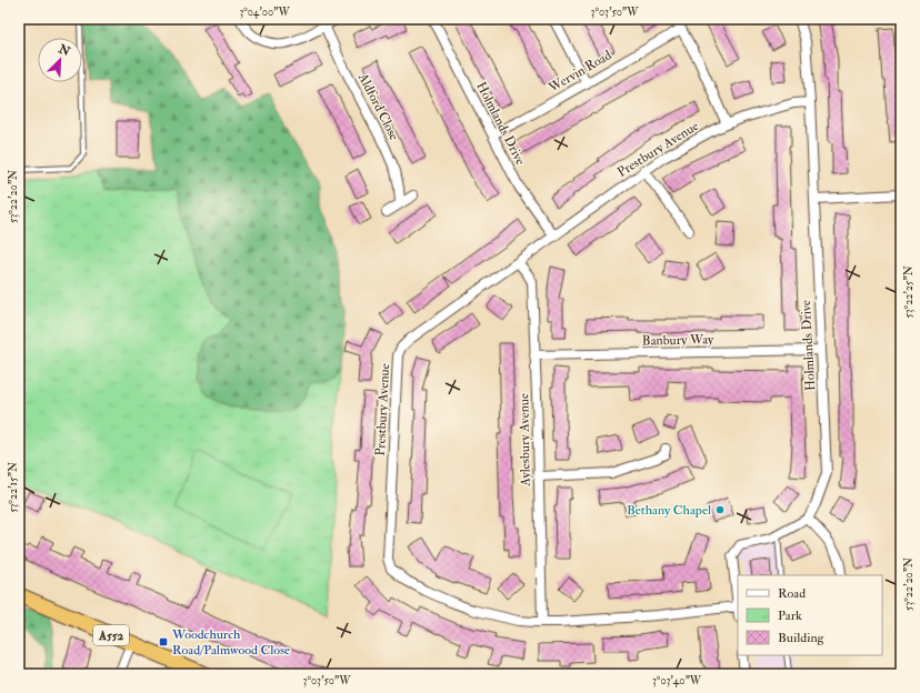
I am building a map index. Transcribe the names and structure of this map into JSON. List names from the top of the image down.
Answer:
{
  "streets": {
    "highway": ["A552"],
    "street": [
      "Wervin Road",
      "Aldford Close",
      "Holmlands Drive",
      "Prestbury Avenue",
      "Banbury Way",
      "Aylesbury Avenue"
    ]
  },
  "crossings": [
    ["Wervin Road", "Holmlands Drive"],
    ["Holmlands Drive", "Prestbury Avenue"],
    ["Holmlands Drive", "Banbury Way"],
    ["Prestbury Avenue", "Aylesbury Avenue"],
    ["Banbury Way", "Aylesbury Avenue"]
  ],
  "places": {
    "other": ["Bethany Chapel"],
    "transit": ["Woodchurch Road/Palmwood Close"]
  },
  "legend": ["Road", "Park", "Building"],
  "north": "top right",
  "coordinates": [
    "3°04'00\"W",
    "3°03'50\"W",
    "53°22'20\"N",
    "53°22'25\"N",
    "53°22'15\"N",
    "3°03'40\"W"
  ]
}
